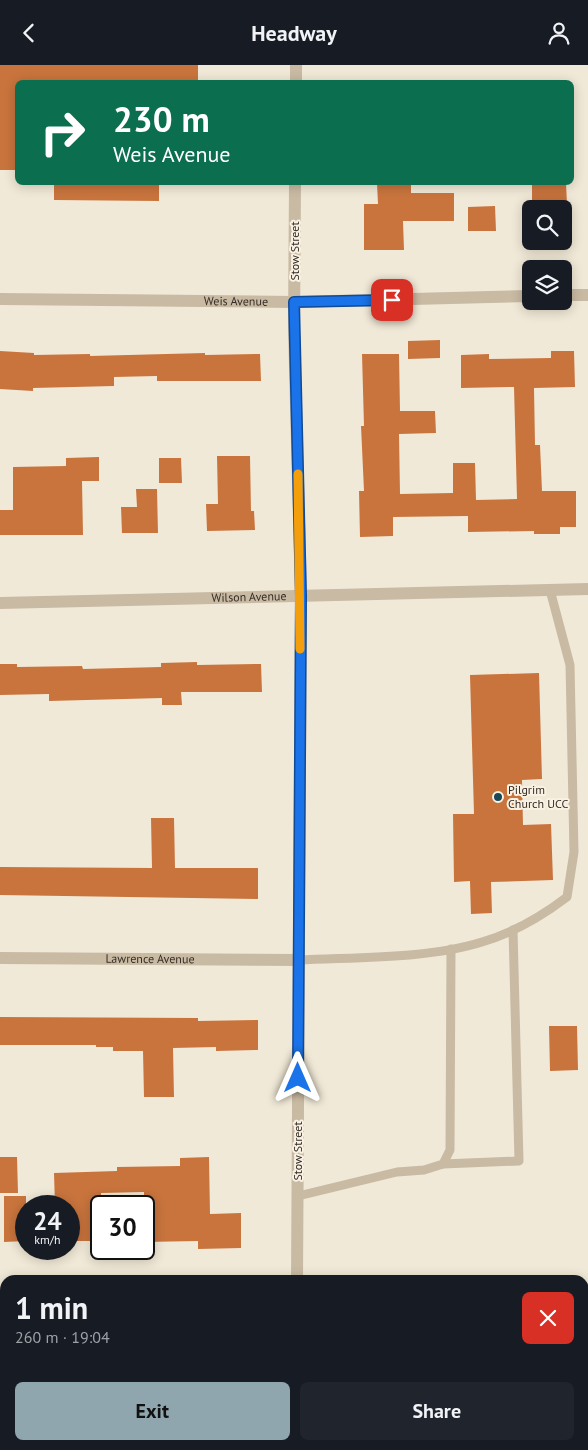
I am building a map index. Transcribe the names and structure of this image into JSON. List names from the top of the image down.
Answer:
{
  "streets": {
    "street": [
      "Stow Street",
      "Weis Avenue",
      "Wilson Avenue",
      "Lawrence Avenue"
    ]
  },
  "crossings": [
    ["Stow Street", "Weis Avenue"],
    ["Stow Street", "Wilson Avenue"],
    ["Stow Street", "Lawrence Avenue"]
  ],
  "places": ["Pilgrim Church UCC"],
  "page": {
    "header": "Headway",
    "turn": ["230 m", "Weis Avenue"],
    "speed": "24 km/h",
    "limit": "30",
    "heading": ["1 min", "260 m · 19:04"],
    "buttons": ["Exit", "Share"]
  }
}
